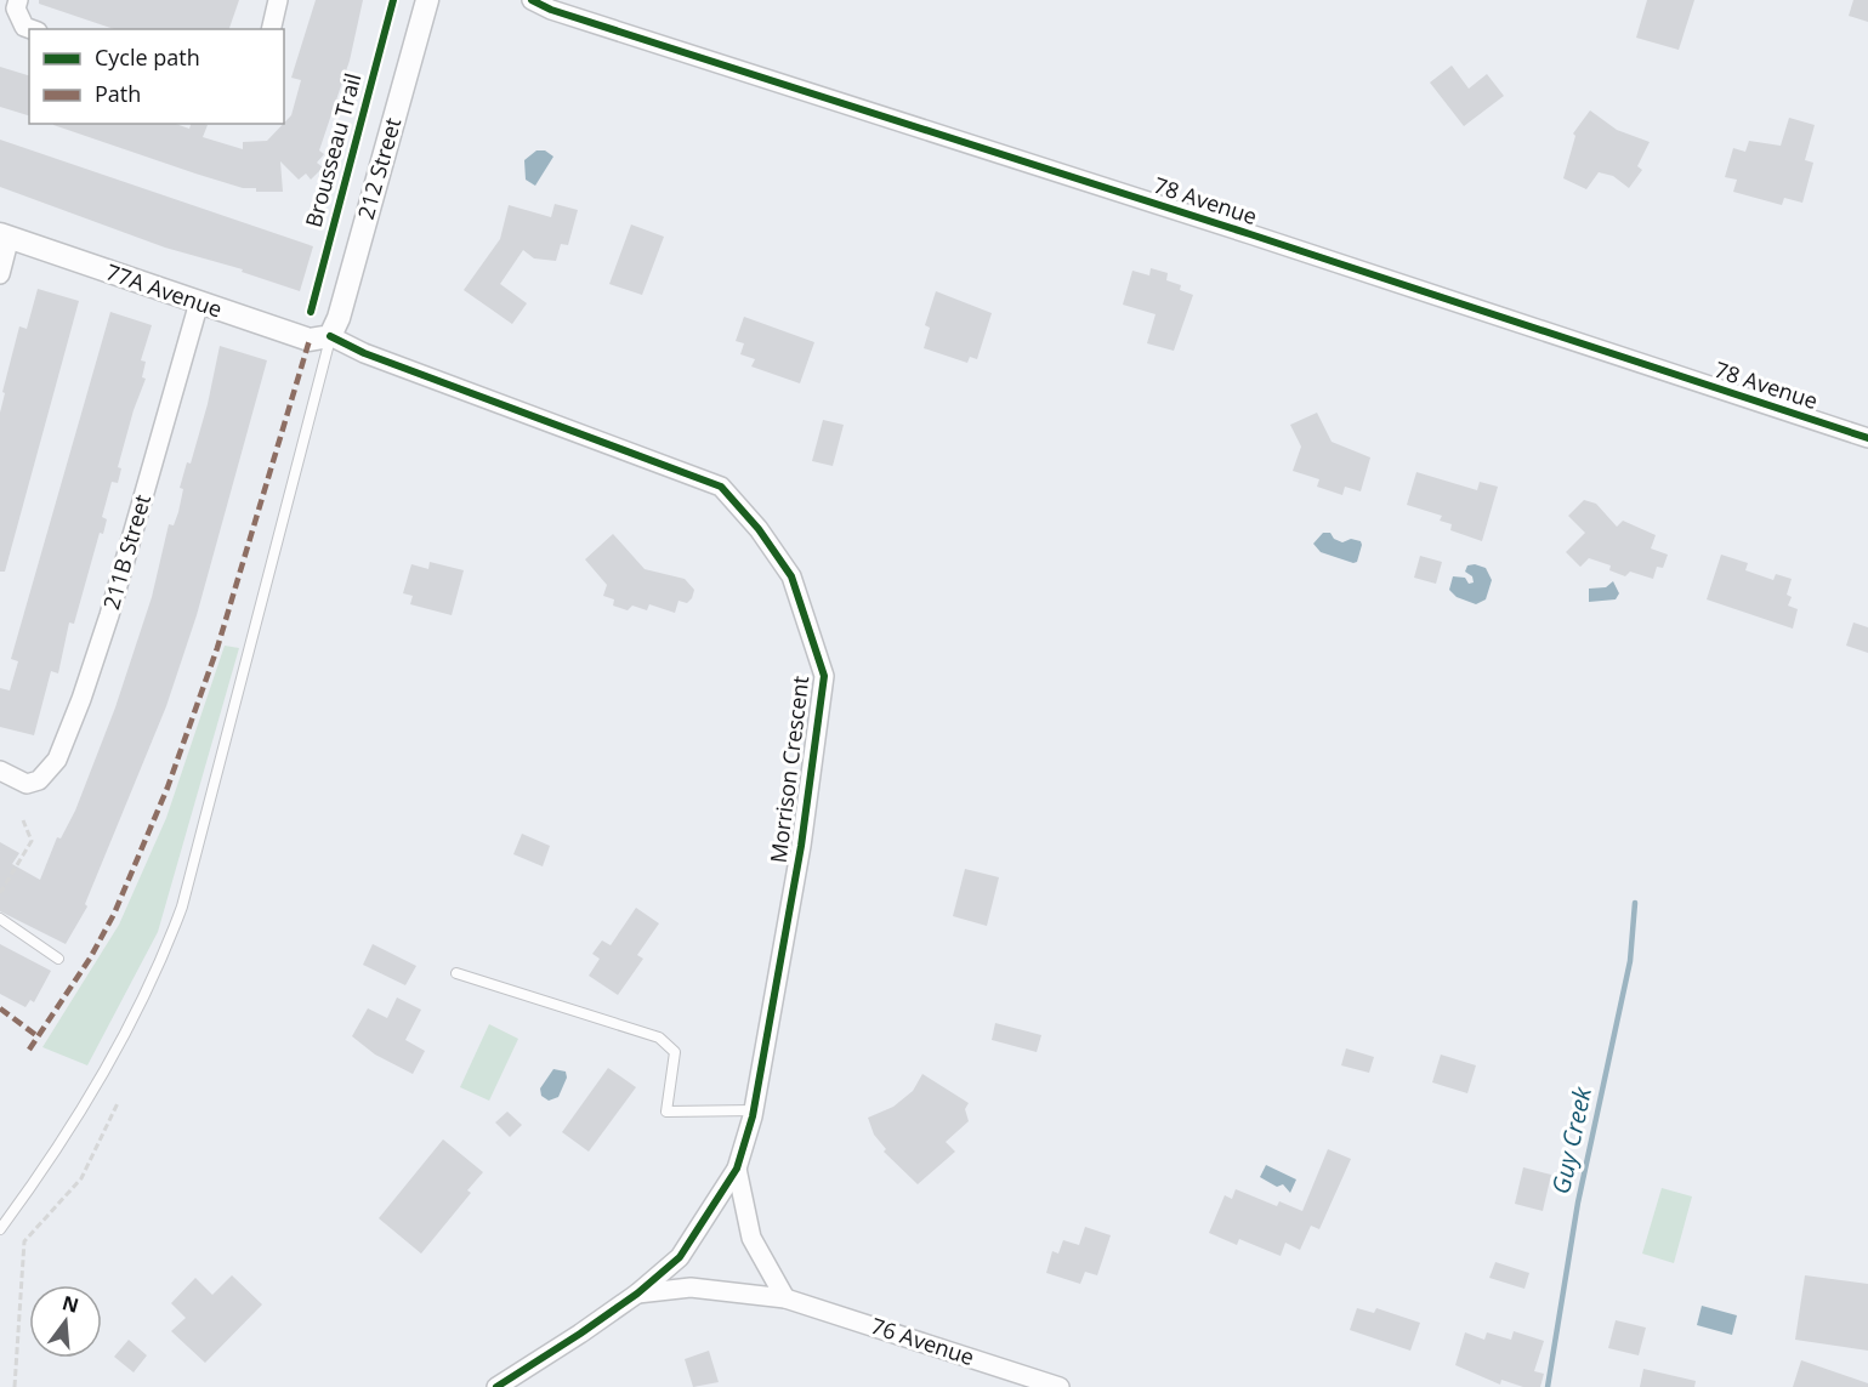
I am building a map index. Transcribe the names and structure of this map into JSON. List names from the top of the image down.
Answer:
{
  "streets": {
    "street": [
      "212 Street",
      "78 Avenue",
      "77A Avenue",
      "211B Street",
      "Morrison Crescent",
      "76 Avenue"
    ],
    "cycle path": ["Brousseau Trail"]
  },
  "crossings": [
    ["212 Street", "77A Avenue"],
    ["212 Street", "Morrison Crescent"],
    ["77A Avenue", "211B Street"],
    ["77A Avenue", "Morrison Crescent"],
    ["Morrison Crescent", "76 Avenue"]
  ],
  "water": ["Guy Creek"],
  "legend": ["Cycle path", "Path"],
  "north": "top"
}
